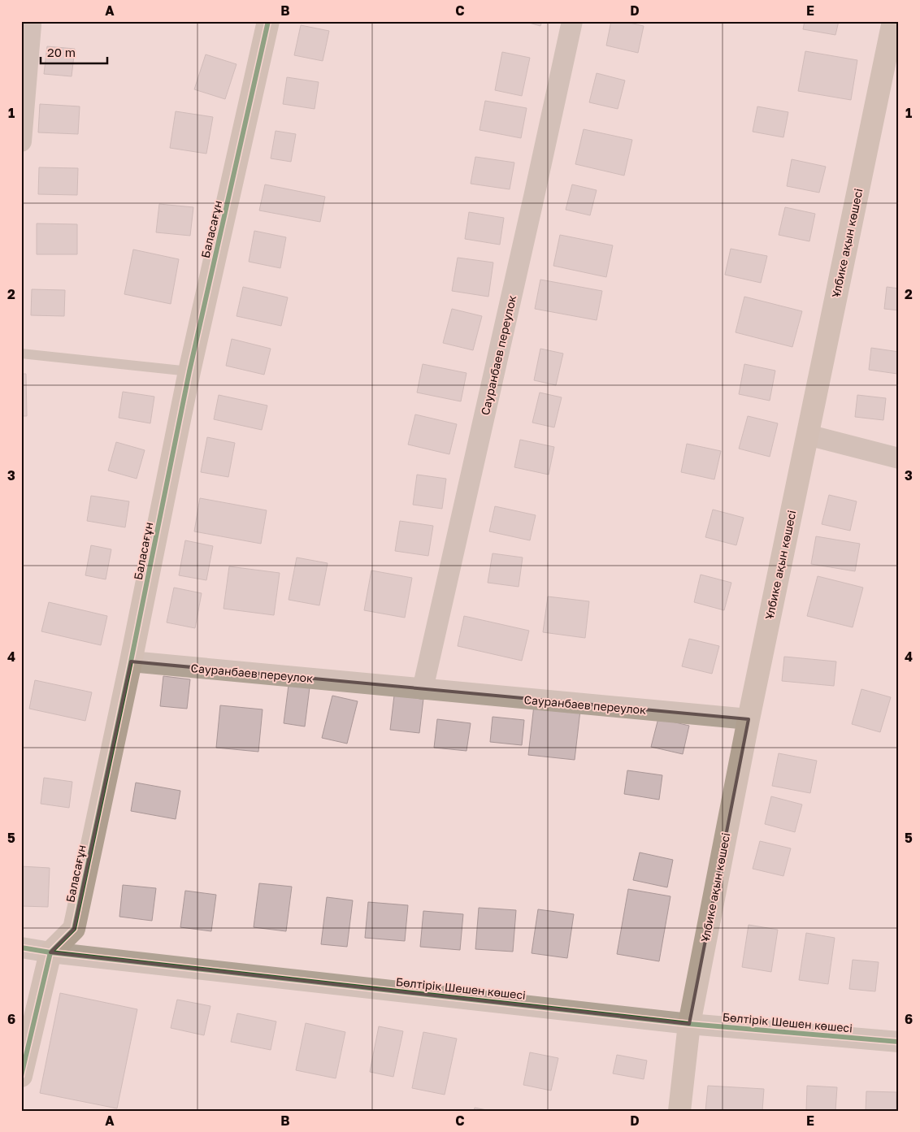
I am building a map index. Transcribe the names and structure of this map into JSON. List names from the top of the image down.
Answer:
{
  "streets": {
    "main road": ["Баласағұн", "Ұлбике ақын көшесі"],
    "street": ["Сауранбаев переулок", "Бөлтірік Шешен көшесі"]
  },
  "crossings": [
    ["Баласағұн", "Сауранбаев переулок"],
    ["Баласағұн", "Бөлтірік Шешен көшесі"],
    ["Ұлбике ақын көшесі", "Сауранбаев переулок"],
    ["Ұлбике ақын көшесі", "Бөлтірік Шешен көшесі"]
  ],
  "scale_bar": "20 m",
  "grid": {
    "columns": [
      "A",
      "B",
      "C",
      "D",
      "E"
    ],
    "rows": [
      "1",
      "2",
      "3",
      "4",
      "5",
      "6"
    ]
  }
}
